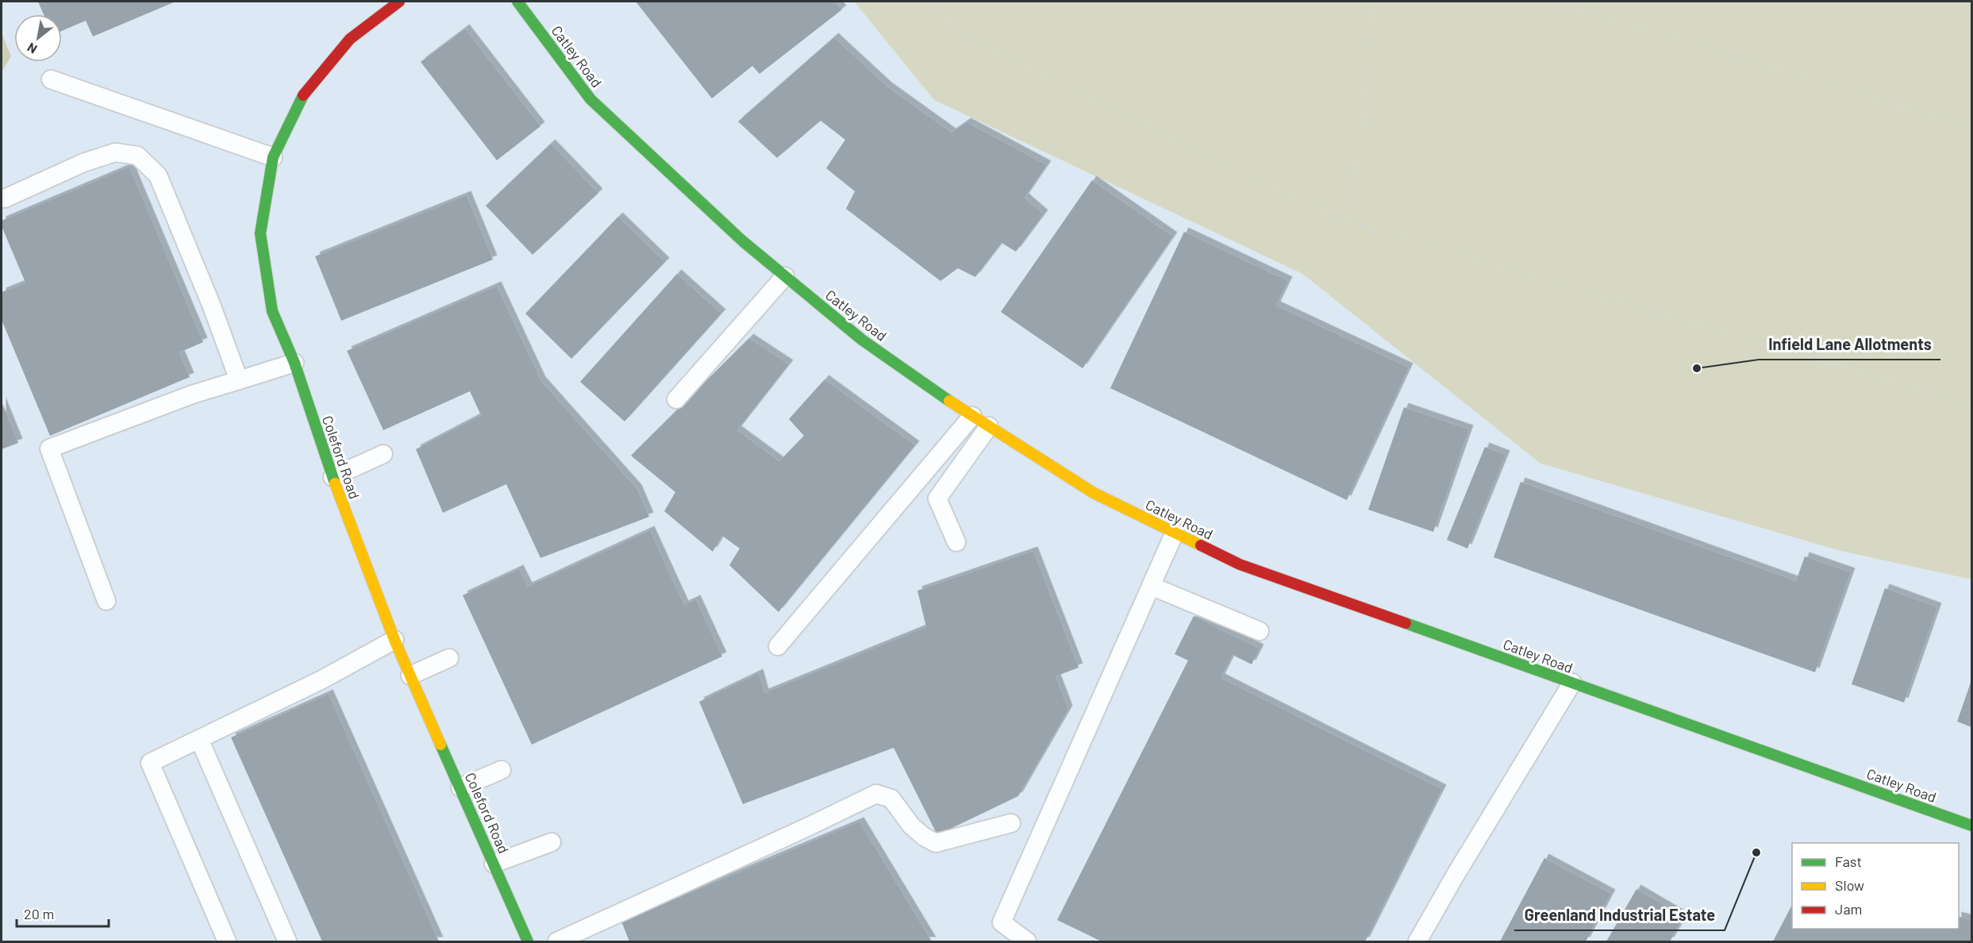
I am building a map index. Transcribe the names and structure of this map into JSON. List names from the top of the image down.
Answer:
{
  "streets": {
    "street": ["Catley Road", "Coleford Road"]
  },
  "places": ["Infield Lane Allotments", "Greenland Industrial Estate"],
  "legend": ["Fast", "Slow", "Jam"],
  "scale_bar": "20 m",
  "north": "bottom left"
}
